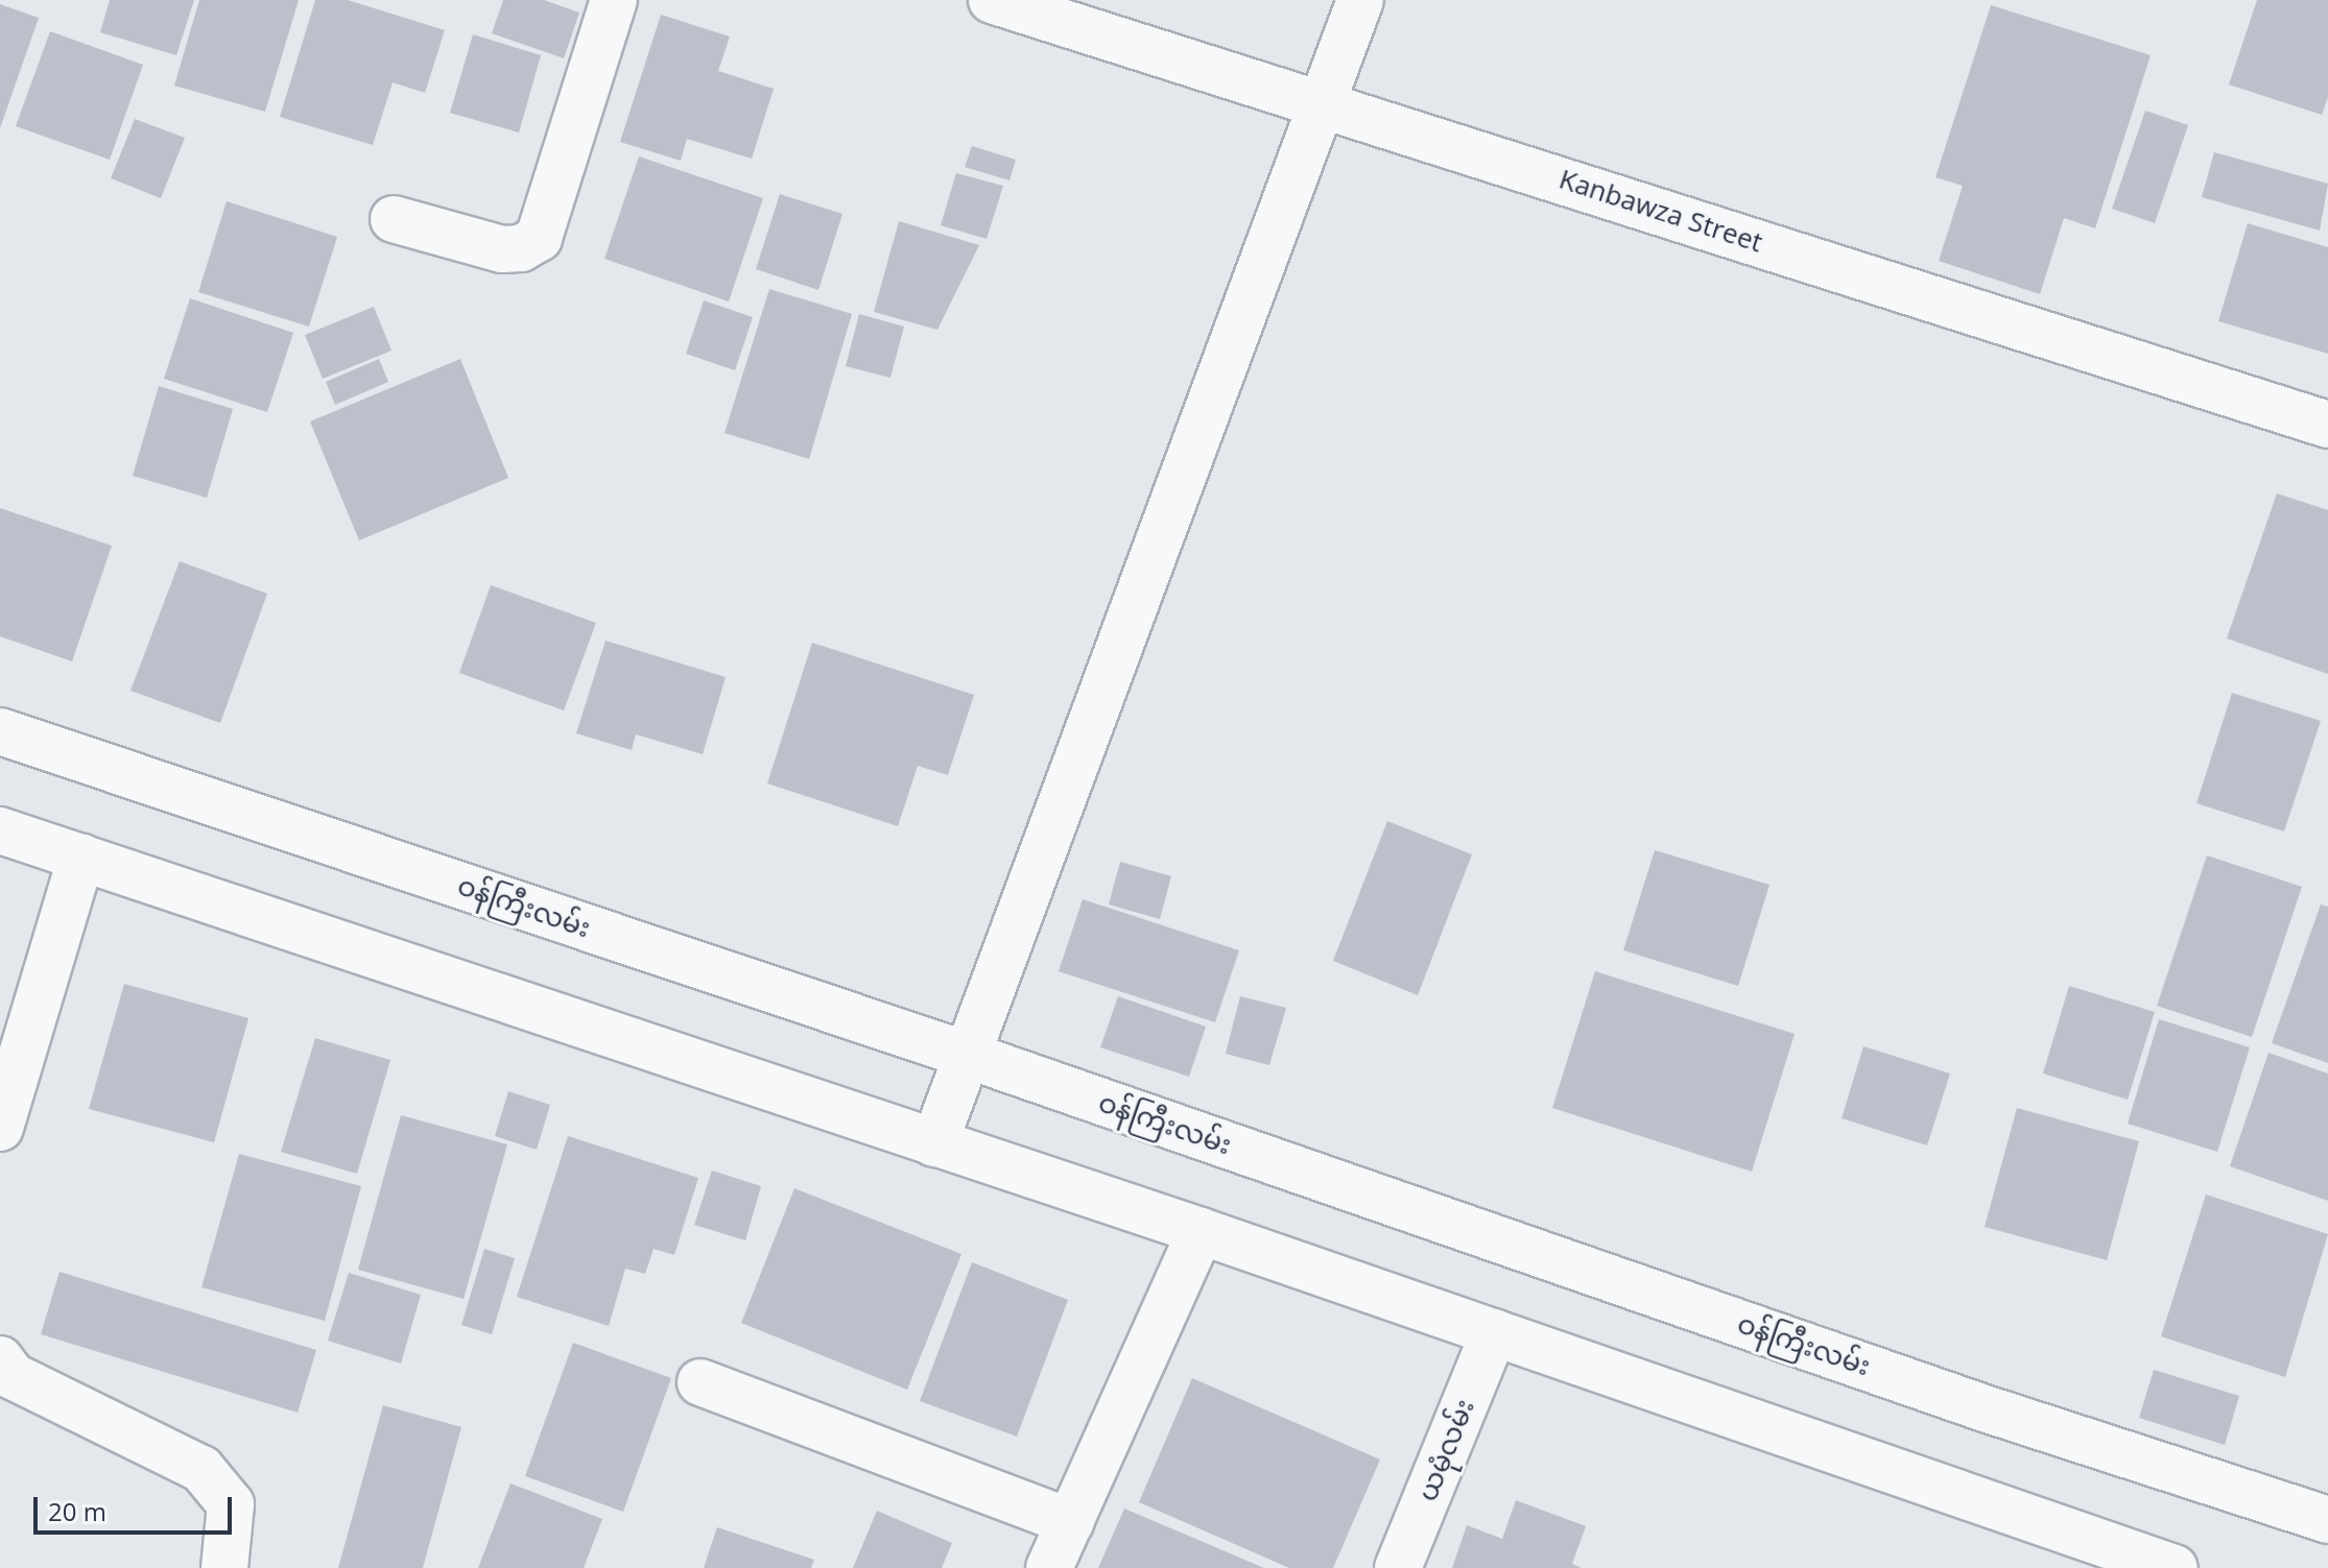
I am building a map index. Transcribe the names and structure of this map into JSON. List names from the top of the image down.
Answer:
{
  "streets": {
    "street": ["Kanbawza Street", "ဝန်ကြီးလမ်း", "ယမုံလမ်း"]
  },
  "scale_bar": "20 m"
}
